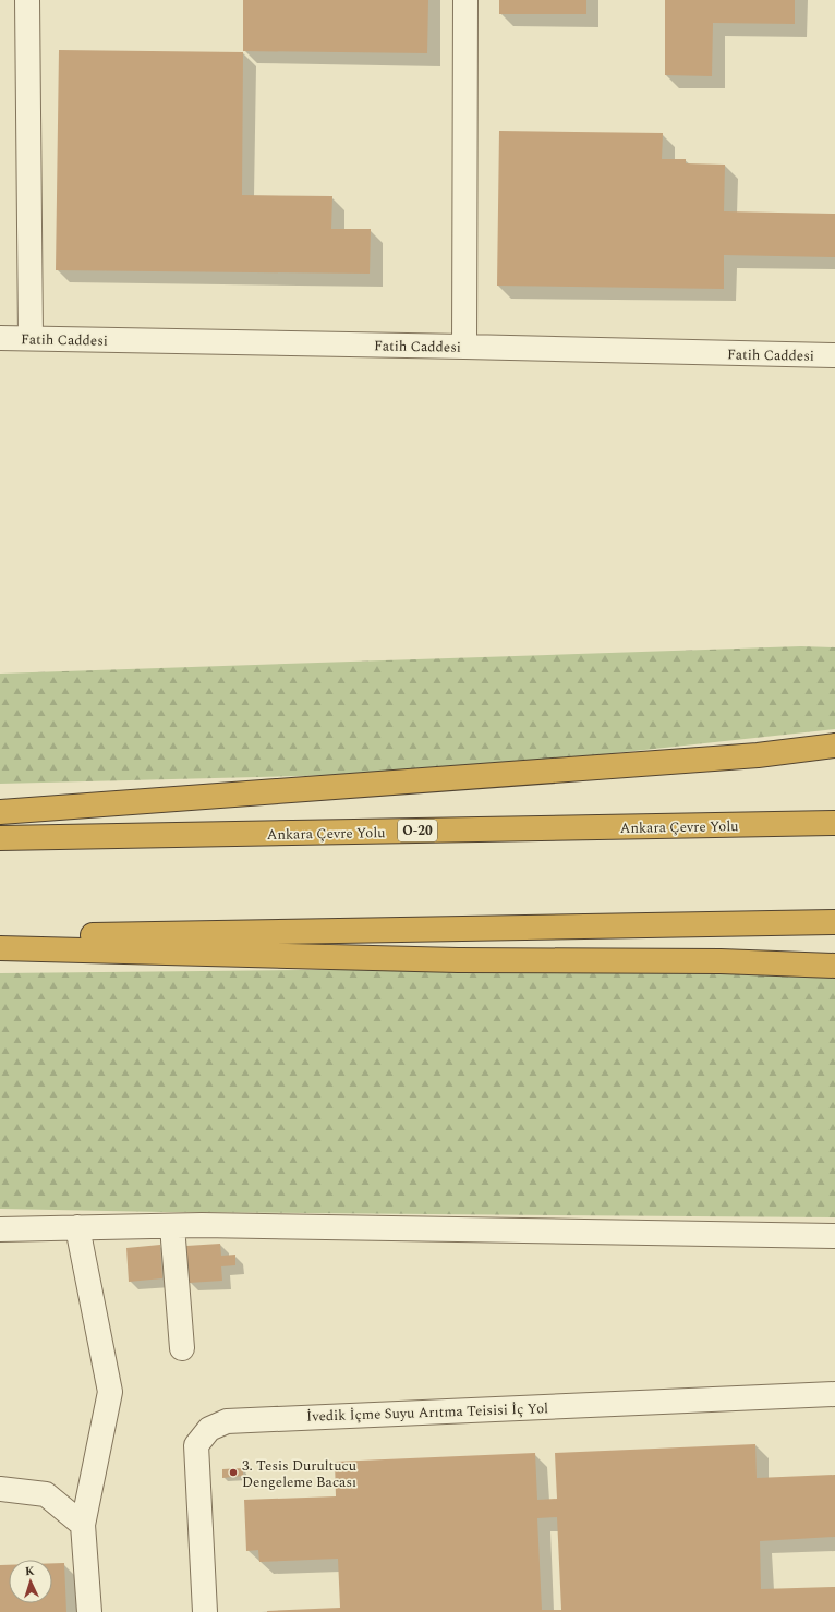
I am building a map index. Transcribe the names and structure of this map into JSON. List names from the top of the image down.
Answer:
{
  "streets": {
    "highway": ["Ankara Çevre Yolu", "O-20"],
    "street": ["Fatih Caddesi", "İvedik İçme Suyu Arıtma Teisisi İç Yol"]
  },
  "places": ["3. Tesis Durultucu Dengeleme Bacası"],
  "north": "top"
}
